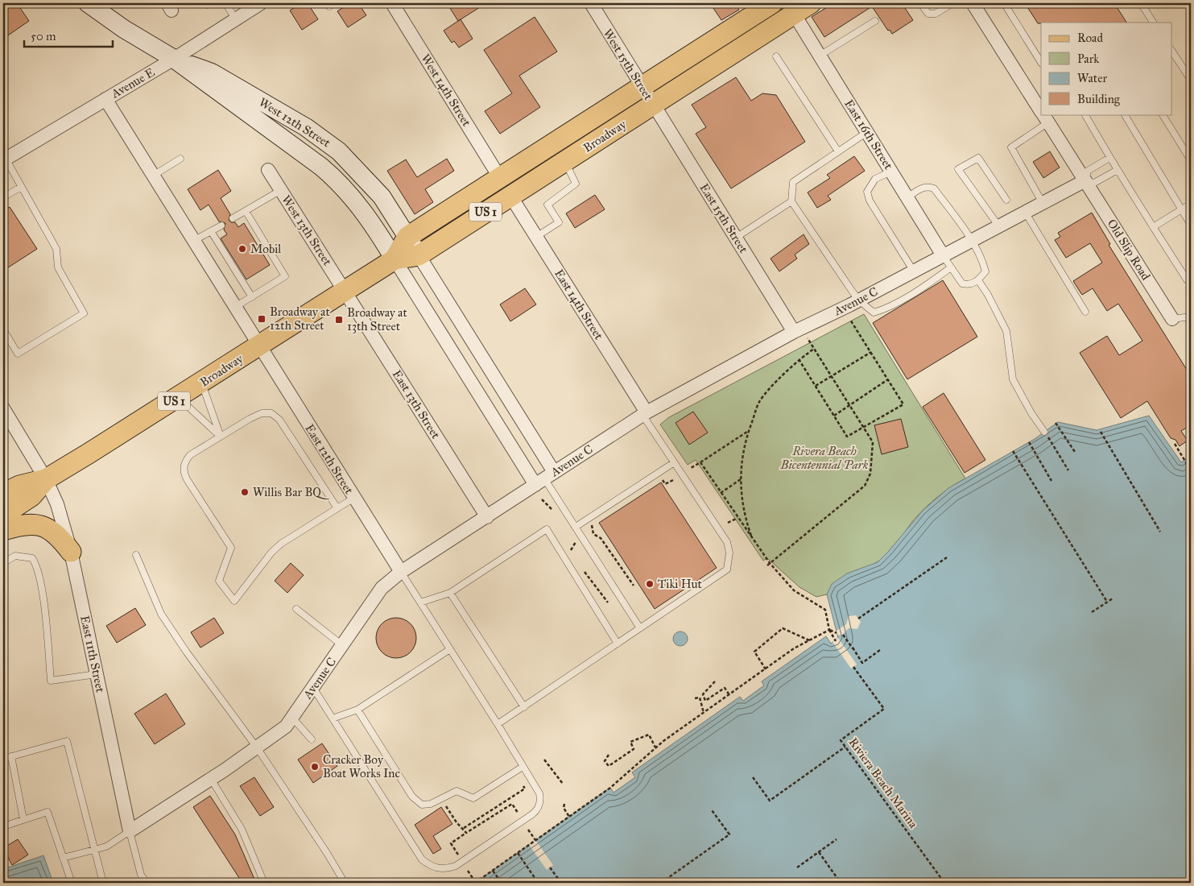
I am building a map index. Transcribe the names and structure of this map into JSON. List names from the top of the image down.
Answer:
{
  "streets": {
    "main road": ["Broadway", "US 1"],
    "street": [
      "West 15th Street",
      "Avenue E",
      "West 14th Street",
      "West 12th Street",
      "East 16th Street",
      "East 15th Street",
      "West 13th Street",
      "Old Slip Road",
      "Avenue C",
      "East 14th Street",
      "East 13th Street",
      "East 12th Street",
      "East 11th Street"
    ],
    "path": ["Riviera Beach Marina"]
  },
  "crossings": [
    ["West 15th Street", "Broadway"],
    ["West 15th Street", "East 15th Street"],
    ["Avenue E", "West 12th Street"],
    ["West 14th Street", "Broadway"],
    ["West 12th Street", "Broadway"],
    ["East 16th Street", "Broadway"],
    ["East 16th Street", "Avenue C"],
    ["Broadway", "East 15th Street"],
    ["Broadway", "West 13th Street"],
    ["Broadway", "East 14th Street"],
    ["Broadway", "East 13th Street"],
    ["Broadway", "East 12th Street"],
    ["Broadway", "East 11th Street"],
    ["East 15th Street", "Avenue C"],
    ["West 13th Street", "East 13th Street"],
    ["Old Slip Road", "Avenue C"],
    ["Avenue C", "East 14th Street"],
    ["Avenue C", "East 13th Street"],
    ["Avenue C", "East 12th Street"],
    ["Avenue C", "East 11th Street"]
  ],
  "parks": ["Rivera Beach Bicentennial Park"],
  "places": {
    "other": [
      "Mobil",
      "Willis Bar BQ",
      "Tiki Hut",
      "Cracker Boy Boat Works Inc"
    ],
    "transit": ["Broadway at 12th Street", "Broadway at 13th Street"]
  },
  "legend": [
    "Road",
    "Park",
    "Water",
    "Building"
  ],
  "scale_bar": "50 m"
}
